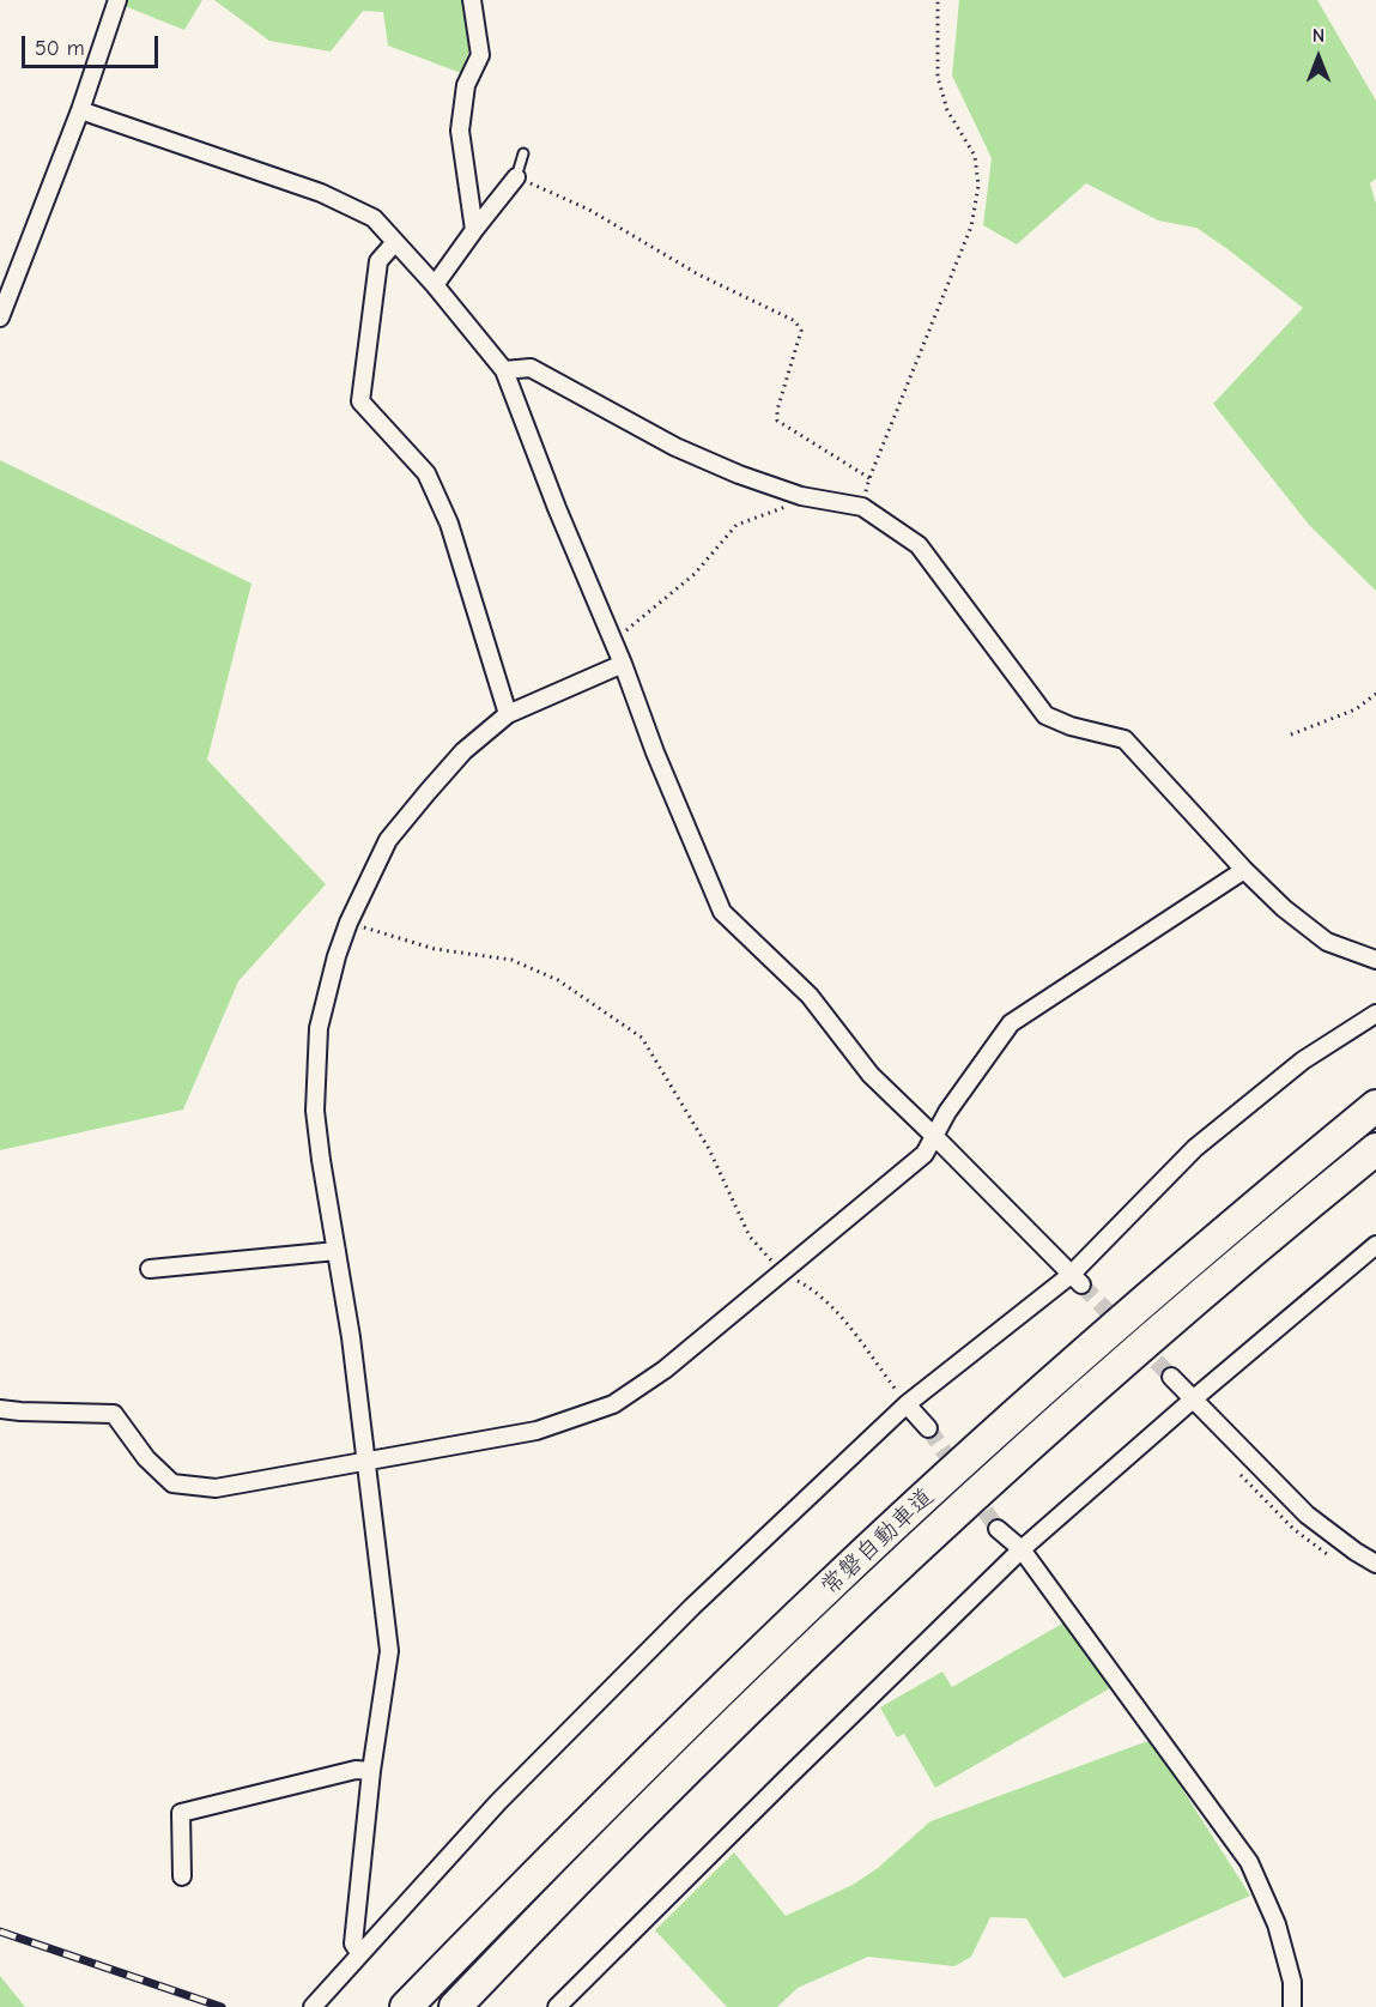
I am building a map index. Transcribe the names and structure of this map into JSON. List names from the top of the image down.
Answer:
{
  "streets": {
    "highway": ["常磐自動車道"]
  },
  "scale_bar": "50 m",
  "north": "top"
}
